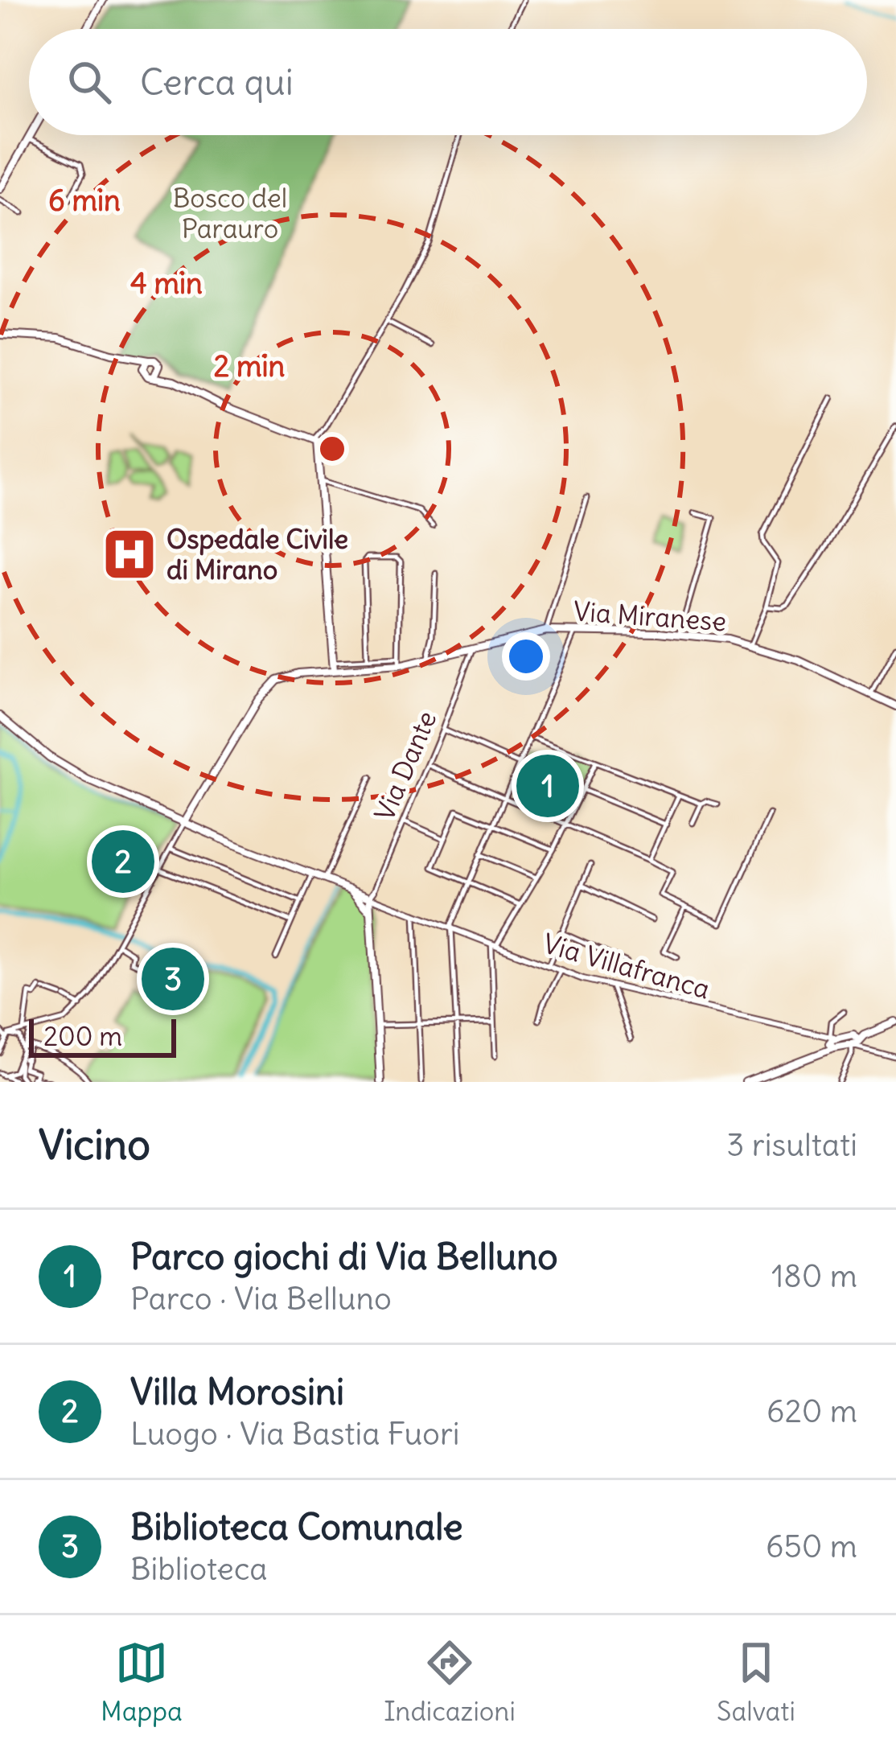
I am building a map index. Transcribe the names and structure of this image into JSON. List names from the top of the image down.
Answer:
{
  "streets": {
    "main road": ["Via Miranese", "Via Villafranca"],
    "street": ["Via Dante"]
  },
  "crossings": [
    ["Via Miranese", "Via Dante"],
    ["Via Miranese", "Via Villafranca"],
    ["Via Dante", "Via Villafranca"]
  ],
  "parks": ["Bosco del Parauro"],
  "places": {
    "hospital": ["Ospedale Civile di Mirano"]
  },
  "scale_bar": "200 m",
  "page": {
    "search": "Cerca qui",
    "pins": ["1", "2", "3"],
    "scale": "200 m",
    "heading": ["Vicino", "3 risultati"],
    "list": [
      {
        "mark": "1",
        "name": "Parco giochi di Via Belluno",
        "note": "Parco · Via Belluno",
        "value": "180 m"
      },
      {
        "mark": "2",
        "name": "Villa Morosini",
        "note": "Luogo · Via Bastia Fuori",
        "value": "620 m"
      },
      {
        "mark": "3",
        "name": "Biblioteca Comunale",
        "note": "Biblioteca",
        "value": "650 m"
      }
    ],
    "nav": ["Mappa", "Indicazioni", "Salvati"]
  },
  "rings": ["6 min", "4 min", "2 min"]
}
